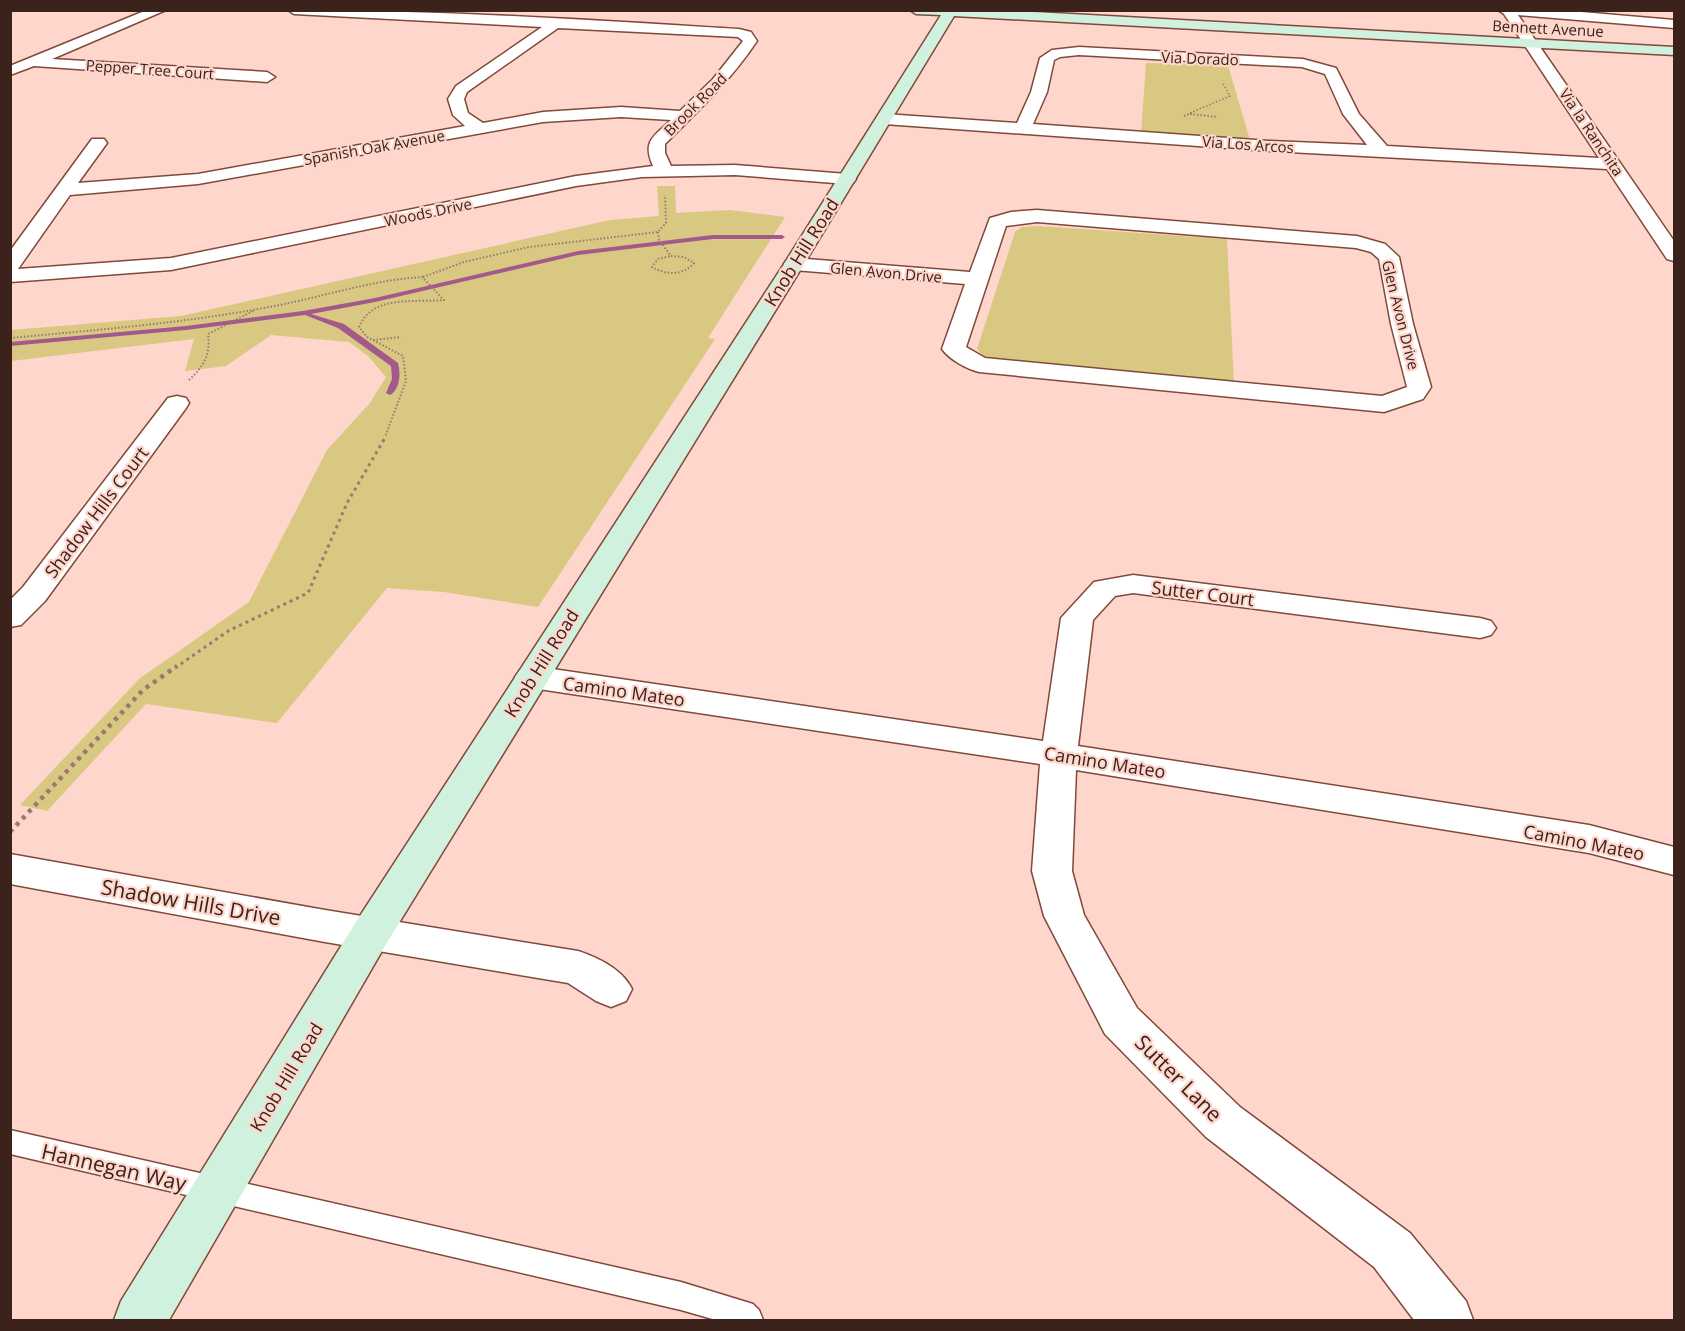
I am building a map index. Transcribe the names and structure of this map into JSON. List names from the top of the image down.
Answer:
{
  "streets": {
    "street": [
      "Bennett Avenue",
      "Via Dorado",
      "Pepper Tree Court",
      "Brook Road",
      "Via la Ranchita",
      "Via Los Arcos",
      "Spanish Oak Avenue",
      "Woods Drive",
      "Knob Hill Road",
      "Glen Avon Drive",
      "Shadow Hills Court",
      "Sutter Court",
      "Camino Mateo",
      "Shadow Hills Drive",
      "Sutter Lane"
    ],
    "lane": ["Hannegan Way"]
  },
  "crossings": [
    ["Bennett Avenue", "Via la Ranchita"],
    ["Bennett Avenue", "Knob Hill Road"],
    ["Via Dorado", "Via Los Arcos"],
    ["Brook Road", "Spanish Oak Avenue"],
    ["Brook Road", "Woods Drive"],
    ["Via la Ranchita", "Via Los Arcos"],
    ["Via Los Arcos", "Knob Hill Road"],
    ["Woods Drive", "Knob Hill Road"],
    ["Knob Hill Road", "Glen Avon Drive"],
    ["Knob Hill Road", "Camino Mateo"],
    ["Knob Hill Road", "Shadow Hills Drive"],
    ["Knob Hill Road", "Hannegan Way"],
    ["Sutter Court", "Camino Mateo"],
    ["Sutter Court", "Sutter Lane"],
    ["Camino Mateo", "Sutter Lane"]
  ]
}
